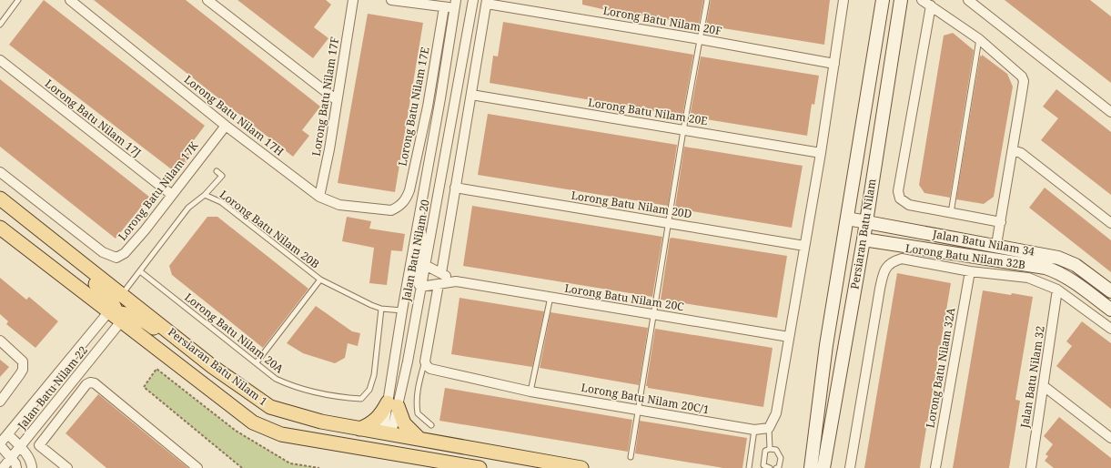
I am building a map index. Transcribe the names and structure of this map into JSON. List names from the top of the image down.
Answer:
{
  "streets": {
    "main road": ["Persiaran Batu Nilam", "Jalan Batu Nilam 34", "Persiaran Batu Nilam 1"],
    "street": [
      "Lorong Batu Nilam 20F",
      "Lorong Batu Nilam 17F",
      "Lorong Batu Nilam 17E",
      "Lorong Batu Nilam 20E",
      "Lorong Batu Nilam 17H",
      "Lorong Batu Nilam 17J",
      "Lorong Batu Nilam 17K",
      "Lorong Batu Nilam 20D",
      "Jalan Batu Nilam 20",
      "Lorong Batu Nilam 32B",
      "Lorong Batu Nilam 20C",
      "Lorong Batu Nilam 32A",
      "Jalan Batu Nilam 32",
      "Jalan Batu Nilam 22",
      "Lorong Batu Nilam 20C/1"
    ],
    "lane": ["Lorong Batu Nilam 20B", "Lorong Batu Nilam 20A"]
  },
  "crossings": [
    ["Lorong Batu Nilam 17F", "Lorong Batu Nilam 17H"],
    ["Lorong Batu Nilam 17E", "Lorong Batu Nilam 17H"],
    ["Lorong Batu Nilam 17H", "Lorong Batu Nilam 17K"],
    ["Lorong Batu Nilam 17J", "Lorong Batu Nilam 17K"],
    ["Lorong Batu Nilam 20B", "Jalan Batu Nilam 20"],
    ["Lorong Batu Nilam 20B", "Lorong Batu Nilam 20A"],
    ["Lorong Batu Nilam 20B", "Persiaran Batu Nilam 1"],
    ["Persiaran Batu Nilam", "Jalan Batu Nilam 34"],
    ["Jalan Batu Nilam 20", "Persiaran Batu Nilam 1"],
    ["Lorong Batu Nilam 32B", "Lorong Batu Nilam 32A"],
    ["Lorong Batu Nilam 32B", "Jalan Batu Nilam 32"],
    ["Persiaran Batu Nilam 1", "Jalan Batu Nilam 22"]
  ]
}
